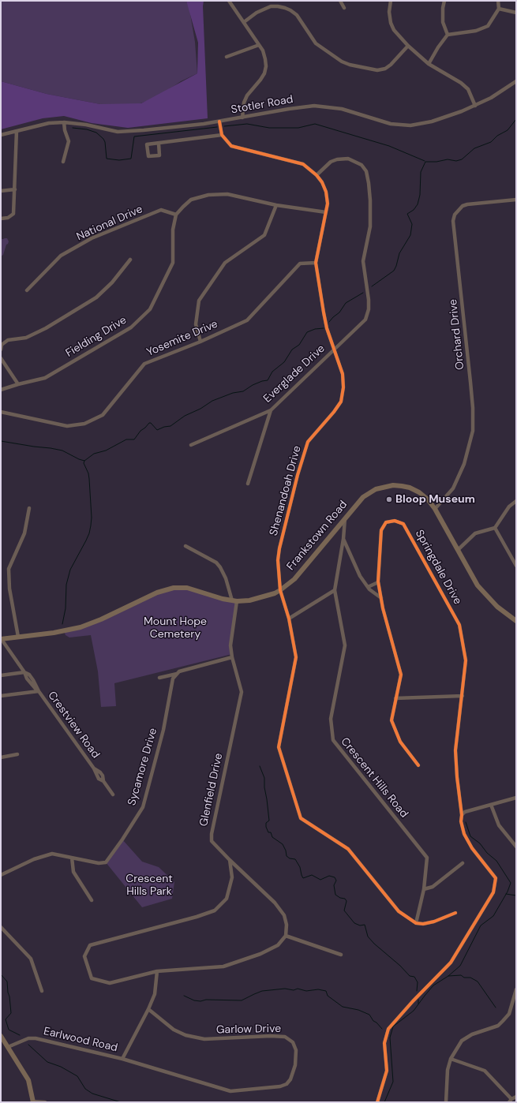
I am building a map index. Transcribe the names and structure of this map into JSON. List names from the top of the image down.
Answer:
{
  "streets": {
    "main road": ["Frankstown Road"],
    "street": [
      "Stotler Road",
      "National Drive",
      "Orchard Drive",
      "Fielding Drive",
      "Yosemite Drive",
      "Everglade Drive",
      "Shenandoah Drive",
      "Springdale Drive",
      "Crestview Road",
      "Sycamore Drive",
      "Crescent Hills Road",
      "Glenfield Drive",
      "Garlow Drive",
      "Earlwood Road"
    ]
  },
  "crossings": [
    ["National Drive", "Fielding Drive"],
    ["Orchard Drive", "Frankstown Road"],
    ["Yosemite Drive", "Shenandoah Drive"],
    ["Everglade Drive", "Shenandoah Drive"],
    ["Shenandoah Drive", "Frankstown Road"],
    ["Shenandoah Drive", "Crescent Hills Road"],
    ["Frankstown Road", "Crestview Road"],
    ["Frankstown Road", "Crescent Hills Road"],
    ["Frankstown Road", "Glenfield Drive"],
    ["Garlow Drive", "Earlwood Road"]
  ],
  "parks": ["Mount Hope Cemetery", "Crescent Hills Park"],
  "places": ["Bloop Museum"]
}
